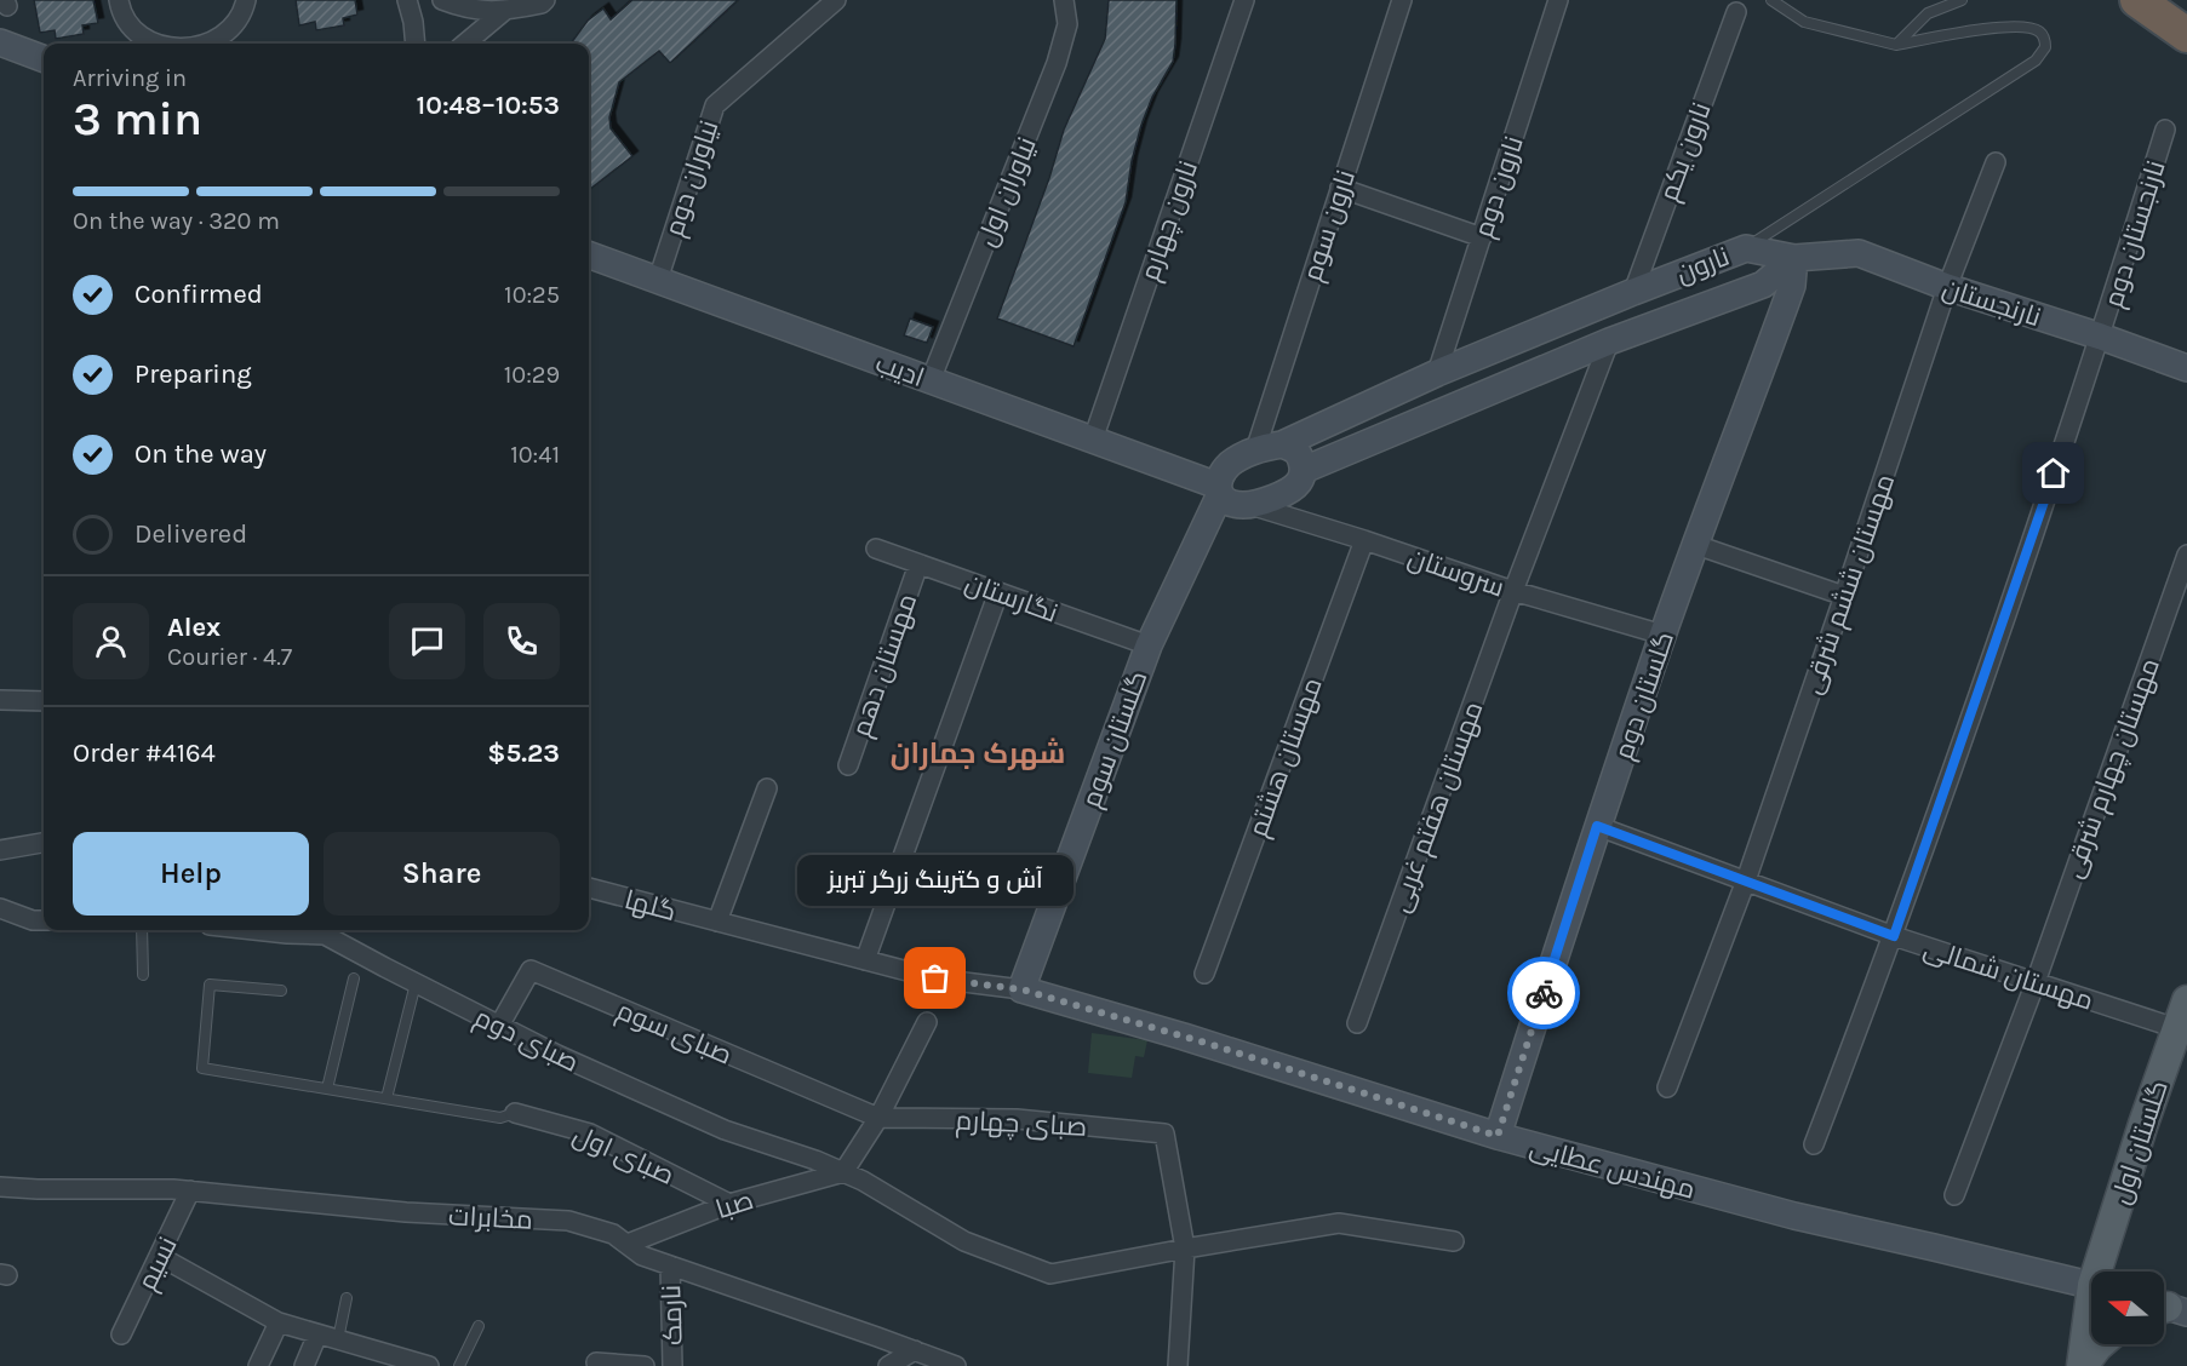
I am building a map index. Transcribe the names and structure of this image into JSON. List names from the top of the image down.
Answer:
{
  "streets": {
    "main road": ["گلستان اول"],
    "street": [
      "نارون یکم",
      "نیاوران دوم",
      "نارون دوم",
      "نیاوران اول",
      "نارون چهارم",
      "نارون سوم",
      "نارنجستان دوم",
      "نارون",
      "نارنجستان",
      "ادیب",
      "سروستان",
      "مهستان ششم شرقی",
      "نگارستان",
      "مهستان دهم",
      "گلستان دوم",
      "گلستان سوم",
      "مهستان هشتم",
      "مهستان چهارم شرقی",
      "مهستان هفتم غربی",
      "گلها",
      "مهستان شمالی",
      "صبای سوم",
      "صبای دوم",
      "صبای چهارم",
      "صبای اول",
      "مهندس عطایی",
      "صبا",
      "مخابرات",
      "نسیم",
      "نارمک"
    ]
  },
  "crossings": [
    ["نارون یکم", "نارون"],
    ["نیاوران دوم", "ادیب"],
    ["نارون دوم", "نارون"],
    ["نیاوران اول", "ادیب"],
    ["نارون چهارم", "ادیب"],
    ["نارون سوم", "نارون"],
    ["نارون سوم", "ادیب"],
    ["نارون سوم", "سروستان"],
    ["نارون سوم", "گلستان سوم"],
    ["نارنجستان دوم", "نارنجستان"],
    ["نارنجستان دوم", "مهستان شمالی"],
    ["نارون", "نارنجستان"],
    ["نارون", "ادیب"],
    ["نارون", "سروستان"],
    ["نارون", "گلستان دوم"],
    ["نارون", "گلستان سوم"],
    ["نارون", "مهستان هفتم غربی"],
    ["نارنجستان", "مهستان ششم شرقی"],
    ["نارنجستان", "گلستان دوم"],
    ["ادیب", "سروستان"],
    ["ادیب", "گلستان سوم"],
    ["سروستان", "گلستان دوم"],
    ["سروستان", "گلستان سوم"],
    ["سروستان", "مهستان هشتم"],
    ["سروستان", "مهستان هفتم غربی"],
    ["مهستان ششم شرقی", "مهستان شمالی"],
    ["نگارستان", "مهستان دهم"],
    ["نگارستان", "گلستان سوم"],
    ["گلستان دوم", "مهستان شمالی"],
    ["گلستان دوم", "مهندس عطایی"],
    ["گلستان سوم", "مهندس عطایی"],
    ["مهستان چهارم شرقی", "مهستان شمالی"],
    ["گلها", "مهندس عطایی"],
    ["مهستان شمالی", "گلستان اول"],
    ["صبای سوم", "صبای دوم"],
    ["صبای سوم", "صبای چهارم"],
    ["صبای دوم", "صبای چهارم"],
    ["صبای دوم", "صبا"],
    ["صبای اول", "صبا"],
    ["صبا", "مخابرات"],
    ["مخابرات", "نسیم"],
    ["مخابرات", "نارمک"]
  ],
  "districts": ["شهرک جماران"],
  "places": ["آش و کترینگ زرگر تبریز"],
  "north": "left",
  "page": {
    "heading": ["3 min", "Arriving in", "10:48–10:53"],
    "panel": [
      "Alex",
      "Courier · 4.7",
      "Order #4164",
      "$5.23"
    ],
    "bar": "On the way · 320 m",
    "list": [
      ["Confirmed", "10:25"],
      ["Preparing", "10:29"],
      ["On the way", "10:41"],
      "Delivered"
    ],
    "buttons": ["Help", "Share"],
    "bubble": "آش و کترینگ زرگر تبریز"
  }
}
